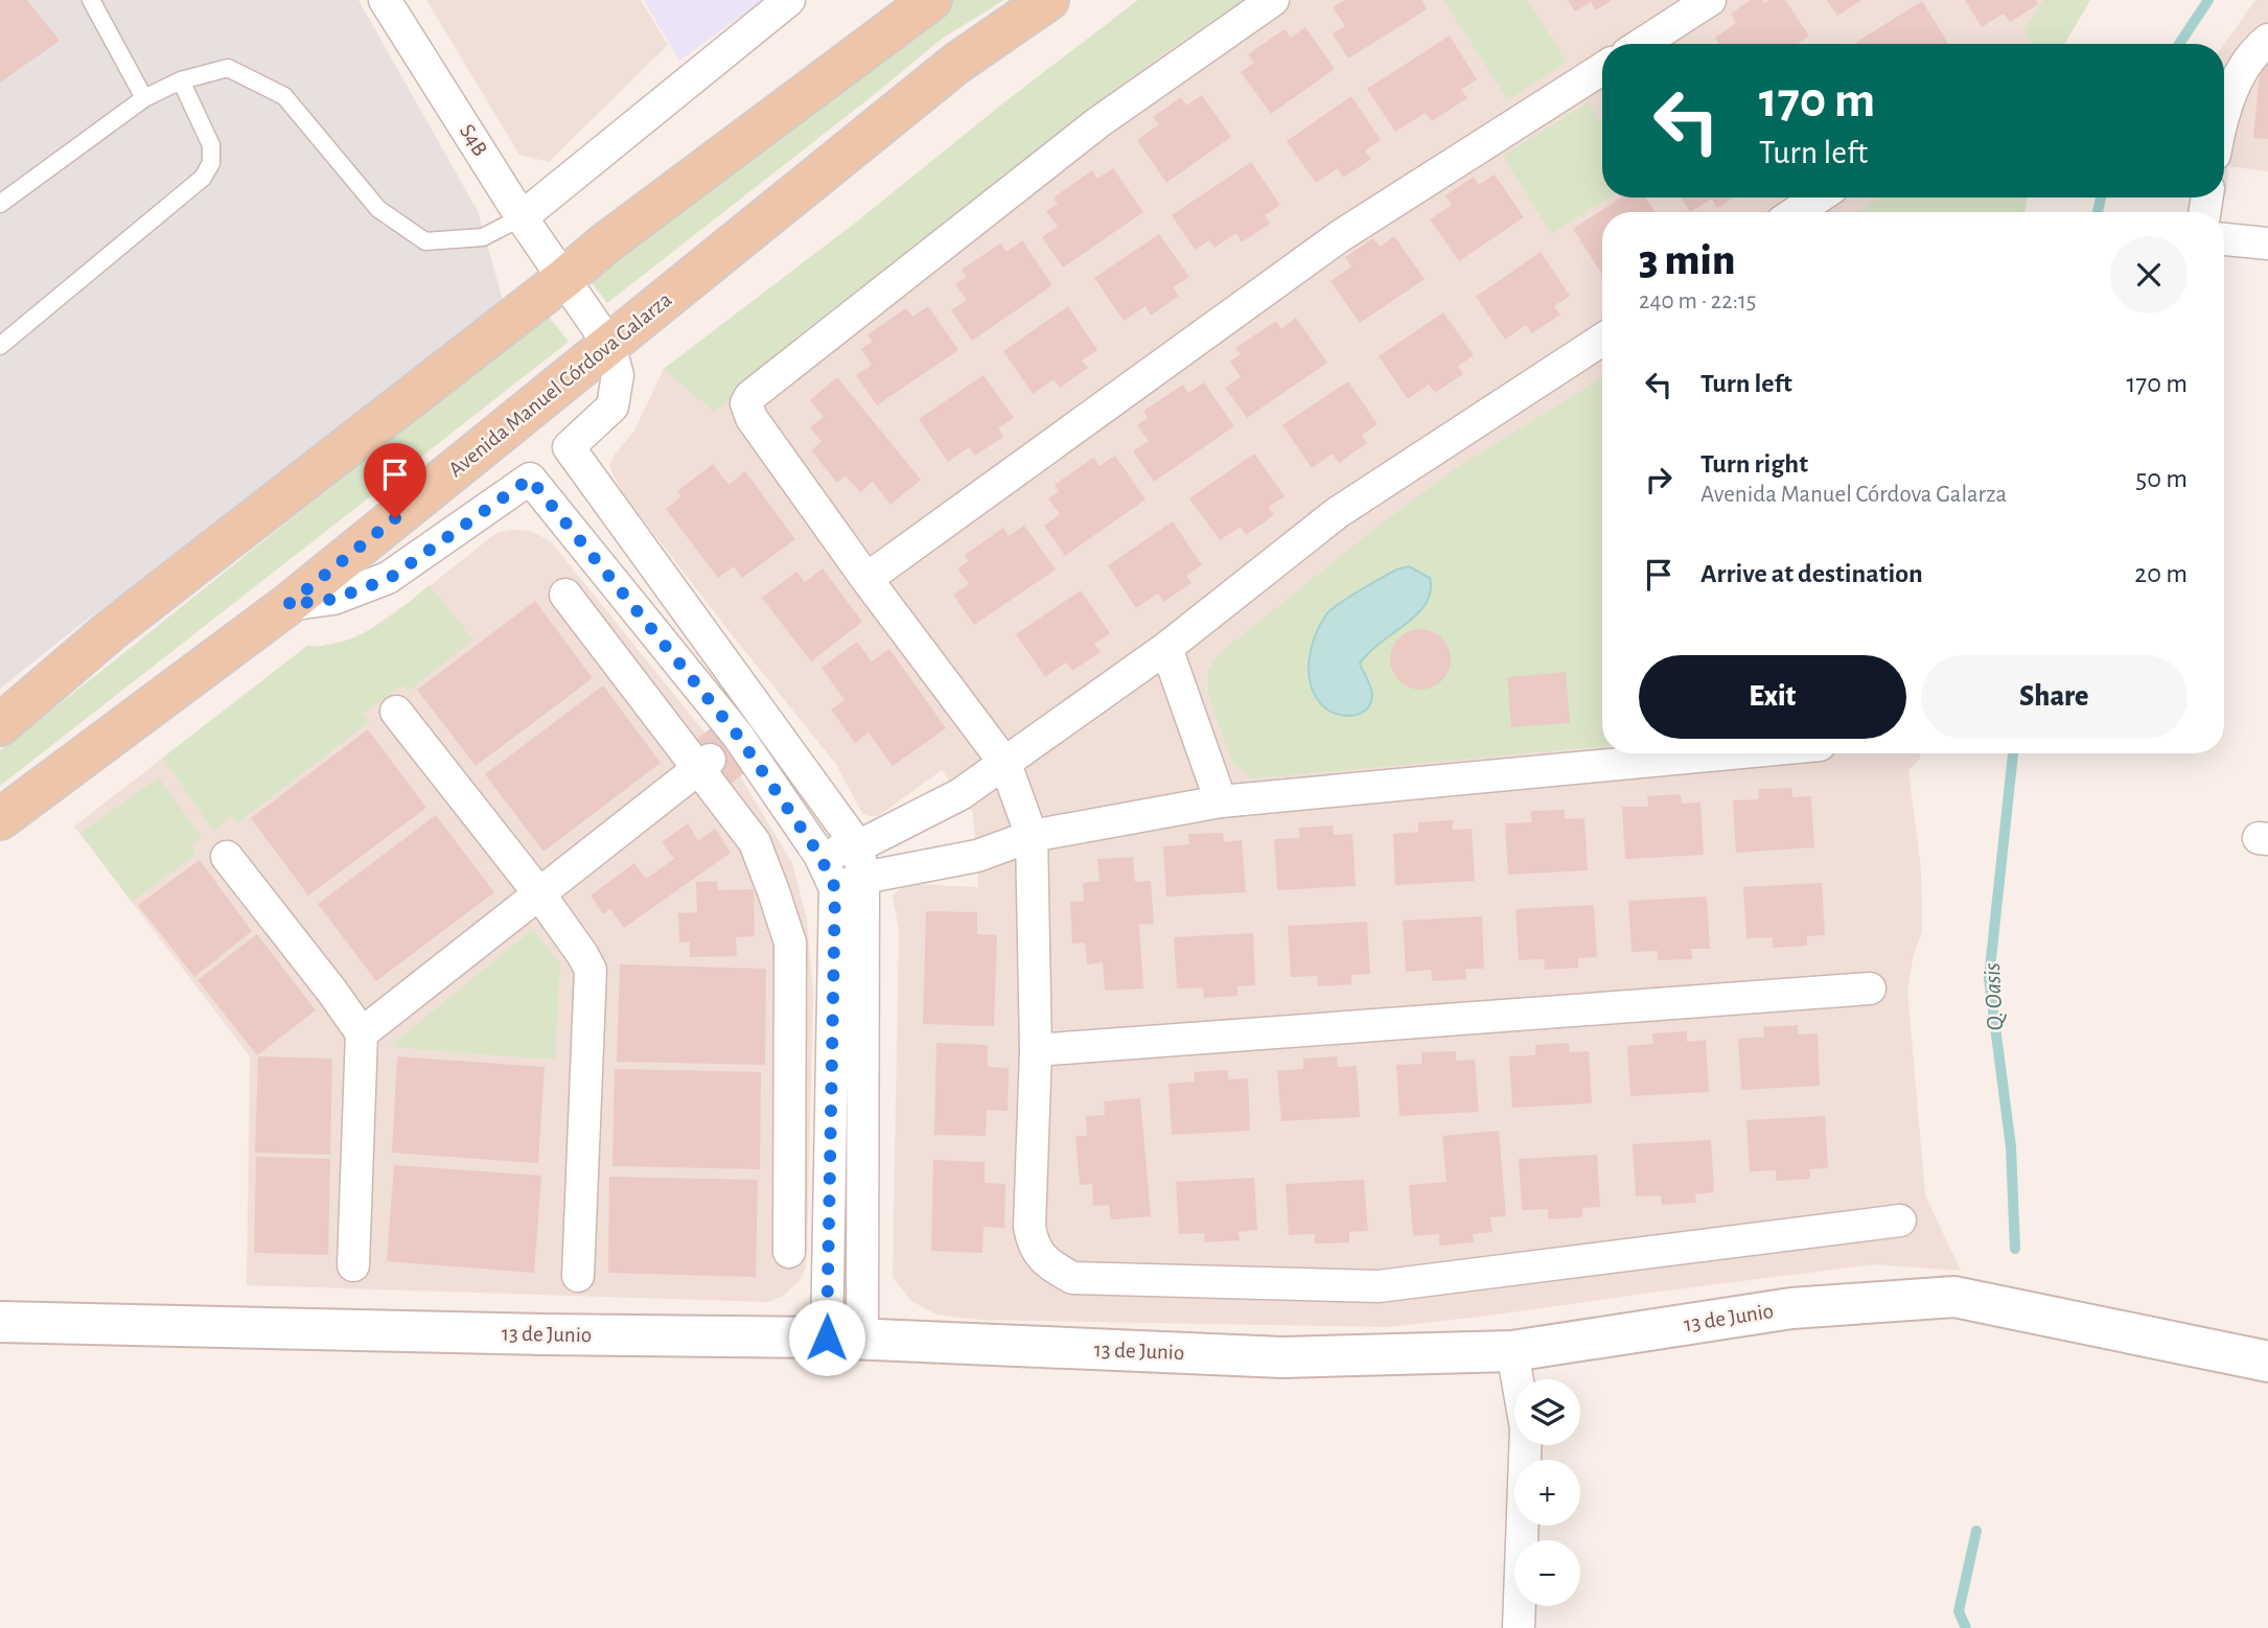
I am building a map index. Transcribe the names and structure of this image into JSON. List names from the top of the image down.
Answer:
{
  "streets": {
    "main road": ["Avenida Manuel Córdova Galarza", "13 de Junio"],
    "street": ["S4B"]
  },
  "crossings": [
    ["S4B", "Avenida Manuel Córdova Galarza"]
  ],
  "water": ["Q. Oasis"],
  "page": {
    "turn": ["170 m", "Turn left"],
    "heading": ["3 min", "240 m · 22:15"],
    "list": [
      {
        "name": "Turn left",
        "value": "170 m"
      },
      {
        "name": "Turn right",
        "note": "Avenida Manuel Córdova Galarza",
        "value": "50 m"
      },
      {
        "name": "Arrive at destination",
        "value": "20 m"
      }
    ],
    "buttons": ["Exit", "Share"],
    "map_buttons": ["+", "−"]
  }
}
